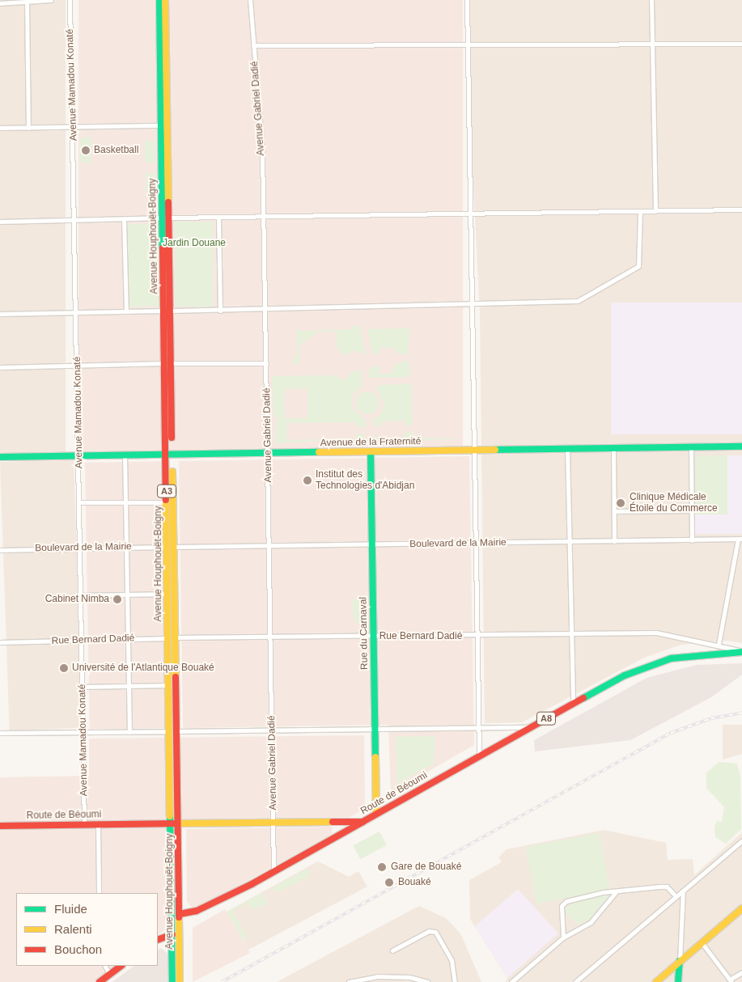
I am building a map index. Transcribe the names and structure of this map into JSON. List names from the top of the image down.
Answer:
{
  "streets": {
    "main road": [
      "Avenue Houphouët-Boigny",
      "Avenue de la Fraternité",
      "A3",
      "Rue du Carnaval",
      "A8",
      "Route de Béoumi"
    ],
    "street": [
      "Avenue Mamadou Konaté",
      "Avenue Gabriel Dadié",
      "Boulevard de la Mairie",
      "Rue Bernard Dadié"
    ]
  },
  "crossings": [
    ["Avenue Mamadou Konaté", "Avenue de la Fraternité"],
    ["Avenue Mamadou Konaté", "Boulevard de la Mairie"],
    ["Avenue Mamadou Konaté", "Rue Bernard Dadié"],
    ["Avenue Mamadou Konaté", "Route de Béoumi"],
    ["Avenue Gabriel Dadié", "Avenue de la Fraternité"],
    ["Avenue Gabriel Dadié", "Boulevard de la Mairie"],
    ["Avenue Gabriel Dadié", "Rue Bernard Dadié"],
    ["Avenue Gabriel Dadié", "Route de Béoumi"],
    ["Avenue Houphouët-Boigny", "Avenue de la Fraternité"],
    ["Avenue Houphouët-Boigny", "Boulevard de la Mairie"],
    ["Avenue Houphouët-Boigny", "Rue Bernard Dadié"],
    ["Avenue Houphouët-Boigny", "Route de Béoumi"],
    ["Avenue de la Fraternité", "Rue du Carnaval"],
    ["Boulevard de la Mairie", "Rue du Carnaval"],
    ["Rue du Carnaval", "Rue Bernard Dadié"],
    ["Rue du Carnaval", "Route de Béoumi"],
    ["Rue Bernard Dadié", "Route de Béoumi"]
  ],
  "parks": ["Jardin Douane"],
  "places": [
    "Basketball",
    "Institut des Technologies d'Abidjan",
    "Clinique Médicale Étoile du Commerce",
    "Cabinet Nimba",
    "Université de l'Atlantique Bouaké",
    "Gare de Bouaké",
    "Bouaké"
  ],
  "legend": ["Fluide", "Ralenti", "Bouchon"]
}
